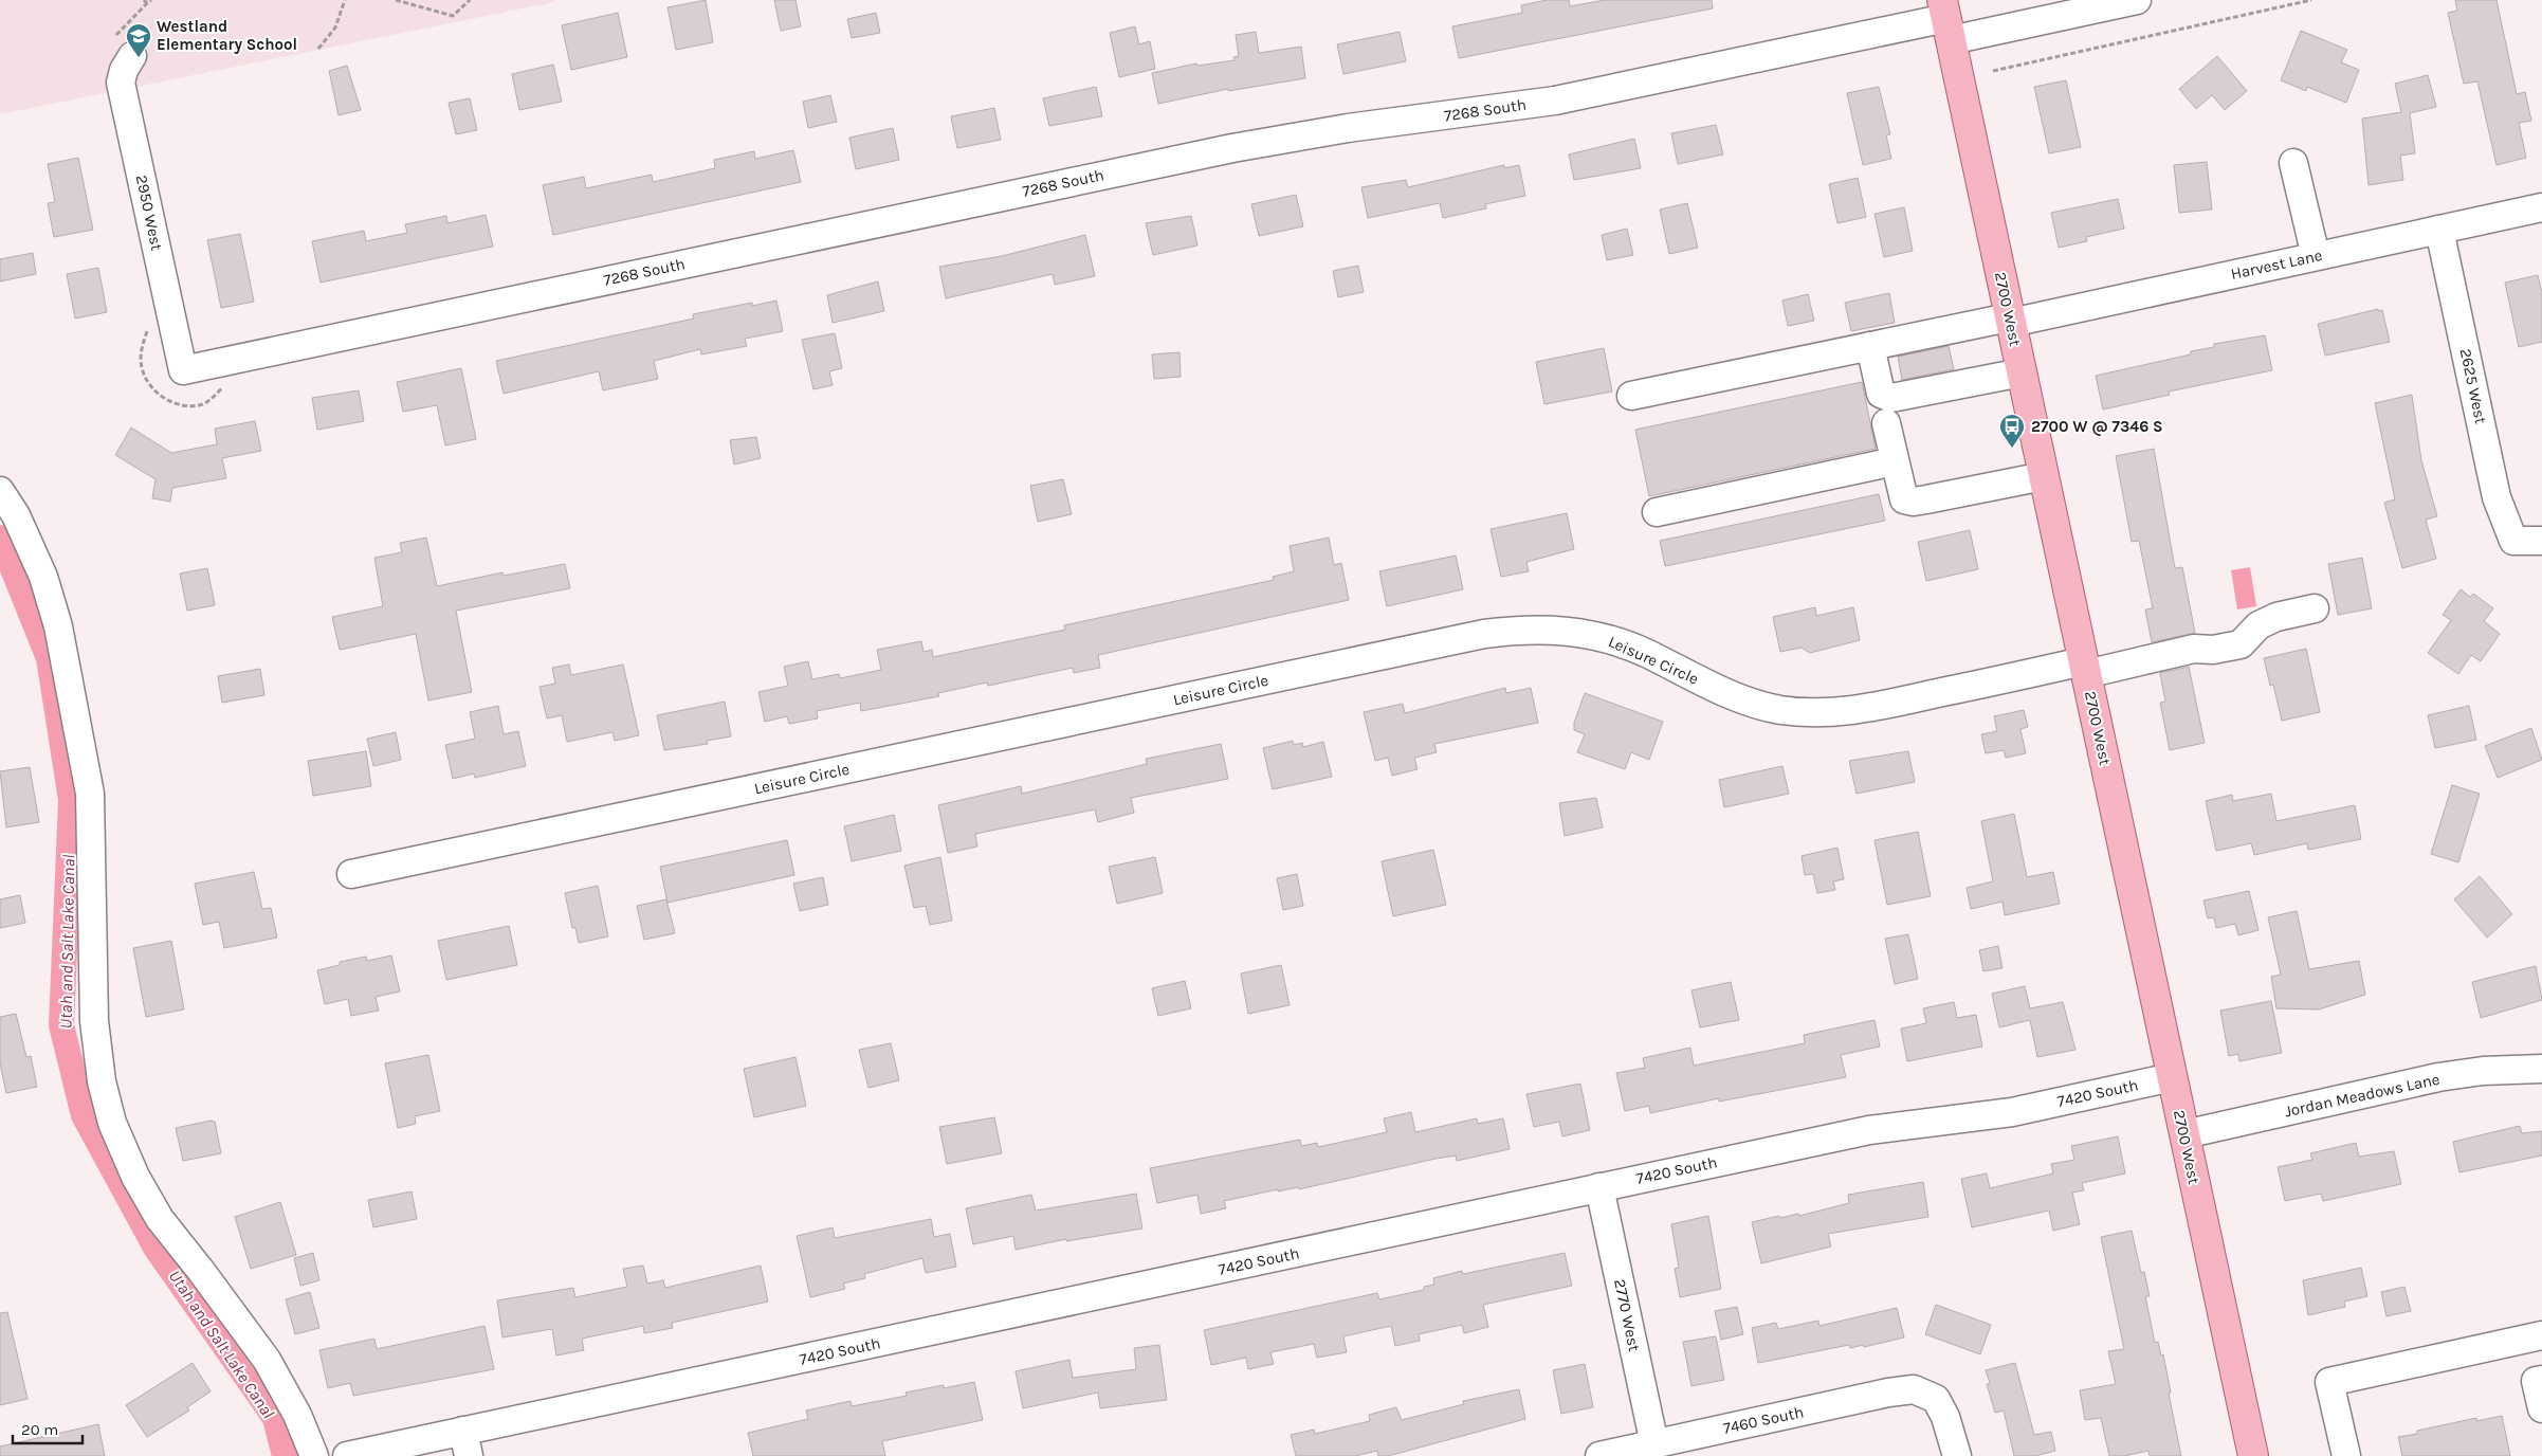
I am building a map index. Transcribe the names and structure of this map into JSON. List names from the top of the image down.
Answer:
{
  "streets": {
    "main road": ["2700 West"],
    "street": [
      "7268 South",
      "2950 West",
      "Harvest Lane",
      "2625 West",
      "Leisure Circle",
      "7420 South",
      "Jordan Meadows Lane",
      "2770 West",
      "7460 South"
    ]
  },
  "crossings": [
    ["7268 South", "2950 West"],
    ["7268 South", "2700 West"],
    ["Harvest Lane", "2700 West"],
    ["Harvest Lane", "2625 West"],
    ["2700 West", "Leisure Circle"],
    ["2700 West", "7420 South"],
    ["2700 West", "Jordan Meadows Lane"],
    ["7420 South", "2770 West"],
    ["2770 West", "7460 South"]
  ],
  "water": ["Utah and Salt Lake Canal"],
  "places": {
    "school or university": ["Westland Elementary School"],
    "bus stop": ["2700 W @ 7346 S"]
  },
  "scale_bar": "20 m"
}
